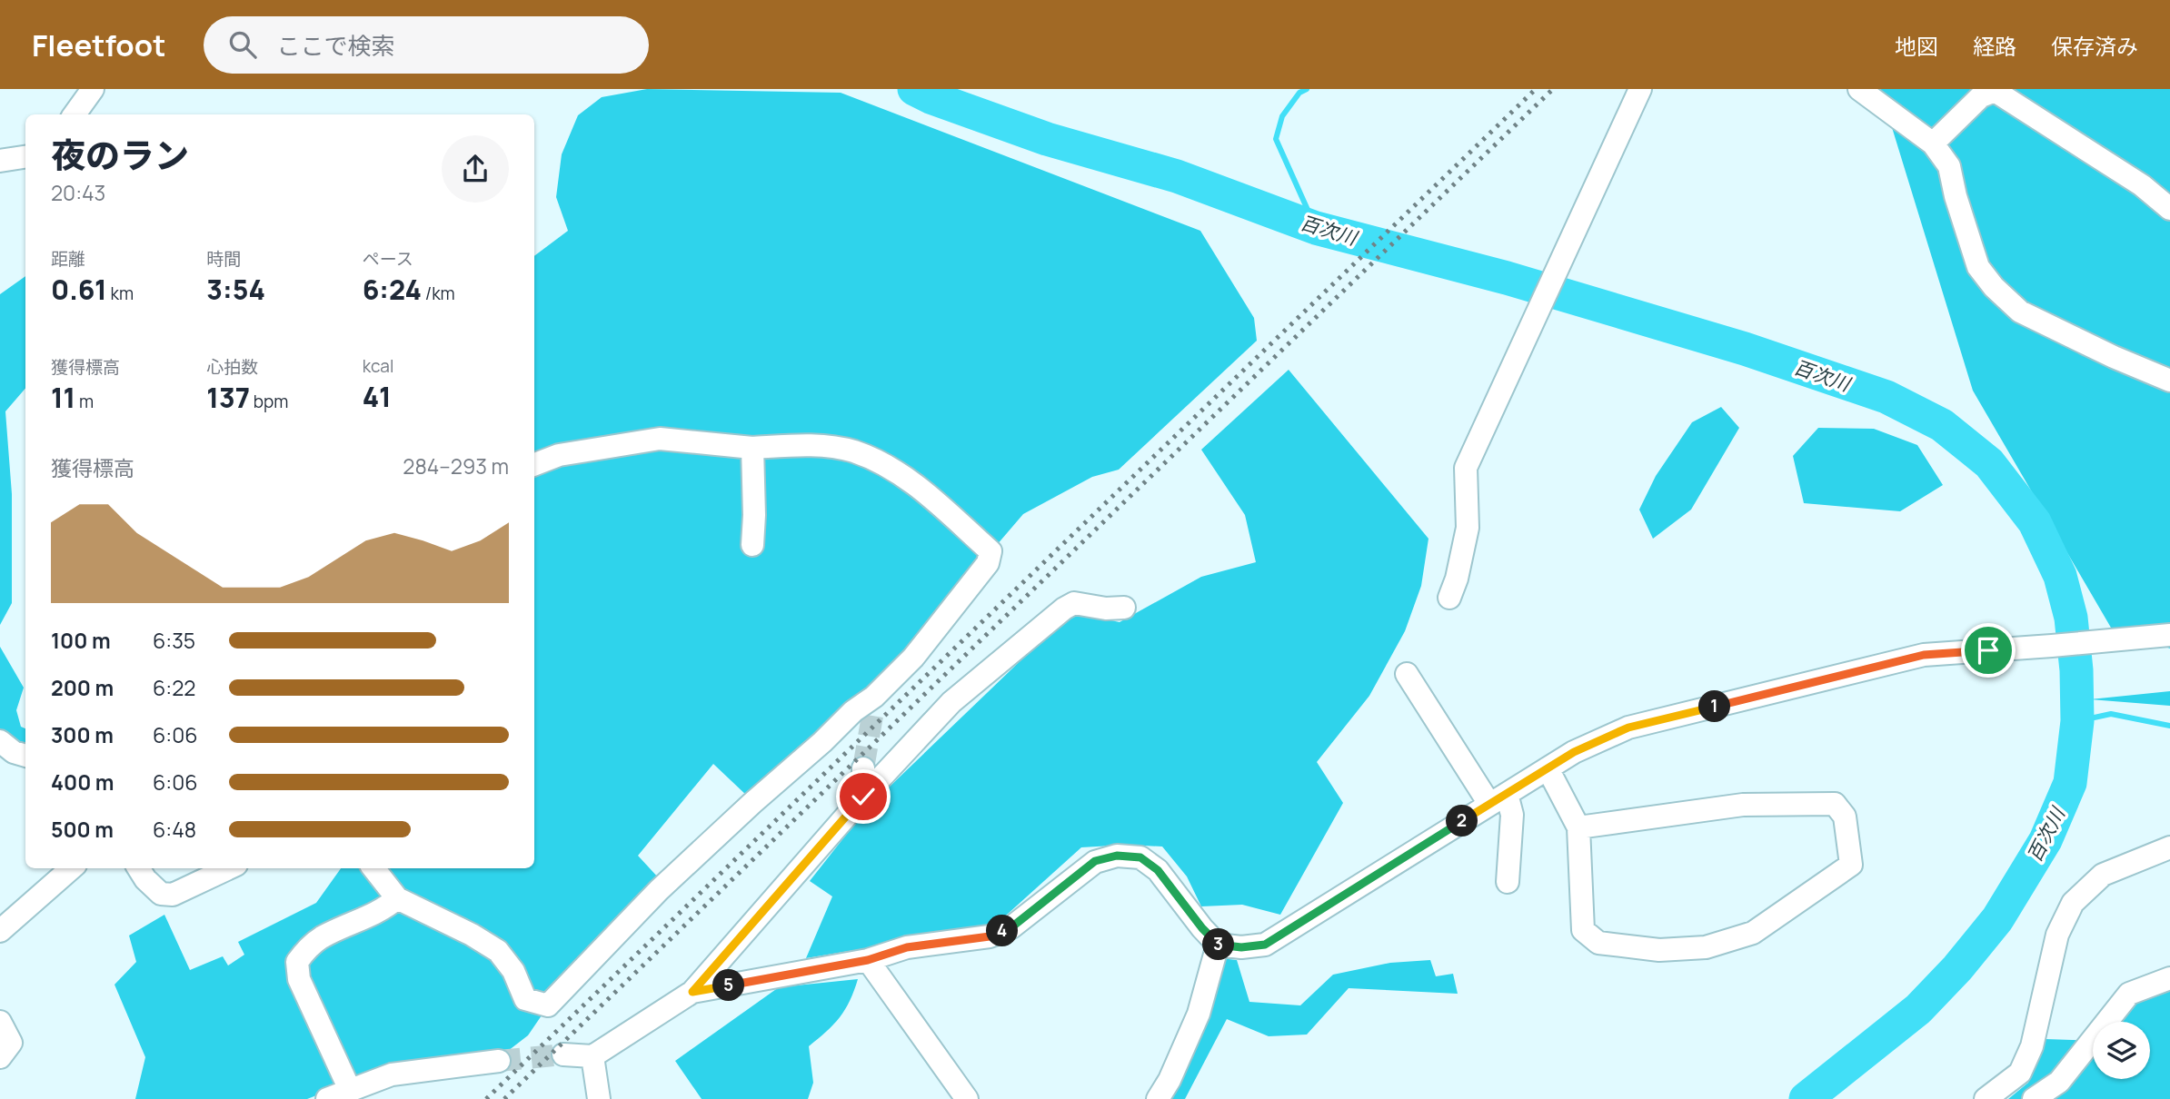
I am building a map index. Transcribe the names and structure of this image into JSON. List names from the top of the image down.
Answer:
{
  "water": ["百次川"],
  "page": {
    "header": "Fleetfoot",
    "search": "ここで検索",
    "nav": ["地図", "経路", "保存済み"],
    "heading": ["夜のラン", "20:43"],
    "stats": [
      ["距離", "0.61 km"],
      ["時間", "3:54"],
      ["ペース", "6:24 /km"],
      ["獲得標高", "11 m"],
      ["心拍数", "137 bpm"],
      ["kcal", "41"]
    ],
    "chart": ["獲得標高", "284–293 m"],
    "list": [
      {
        "name": "100 m",
        "note": "6:35"
      },
      {
        "name": "200 m",
        "note": "6:22"
      },
      {
        "name": "300 m",
        "note": "6:06"
      },
      {
        "name": "400 m",
        "note": "6:06"
      },
      {
        "name": "500 m",
        "note": "6:48"
      }
    ],
    "pins": [
      "1",
      "2",
      "4",
      "3",
      "5"
    ]
  }
}
